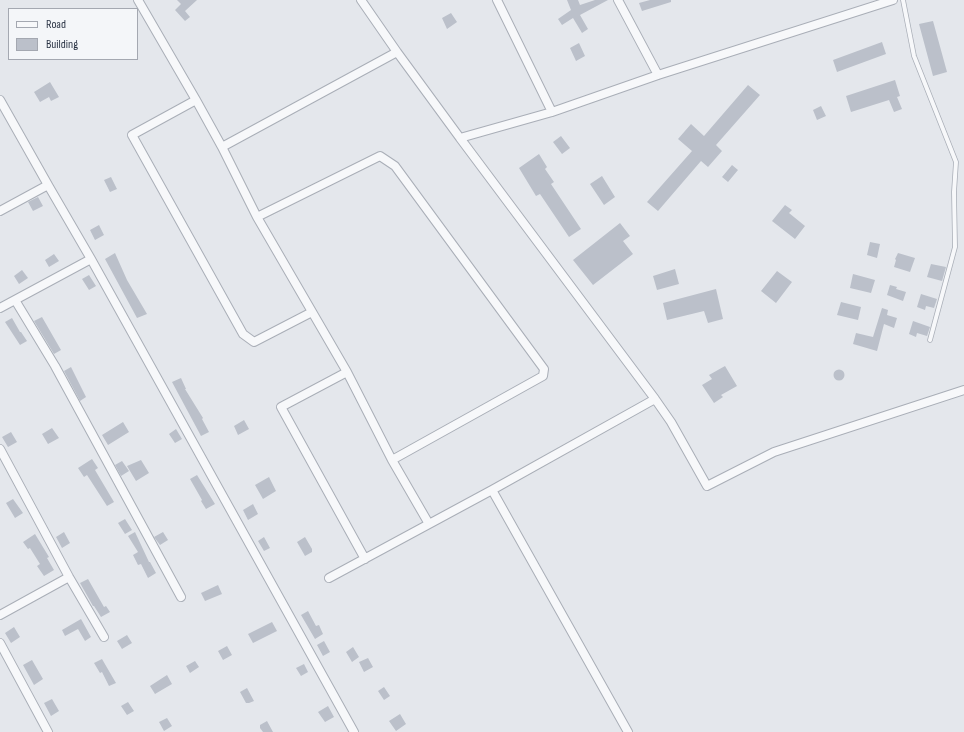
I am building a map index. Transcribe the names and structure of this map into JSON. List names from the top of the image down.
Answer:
{
  "legend": ["Road", "Building"]
}
